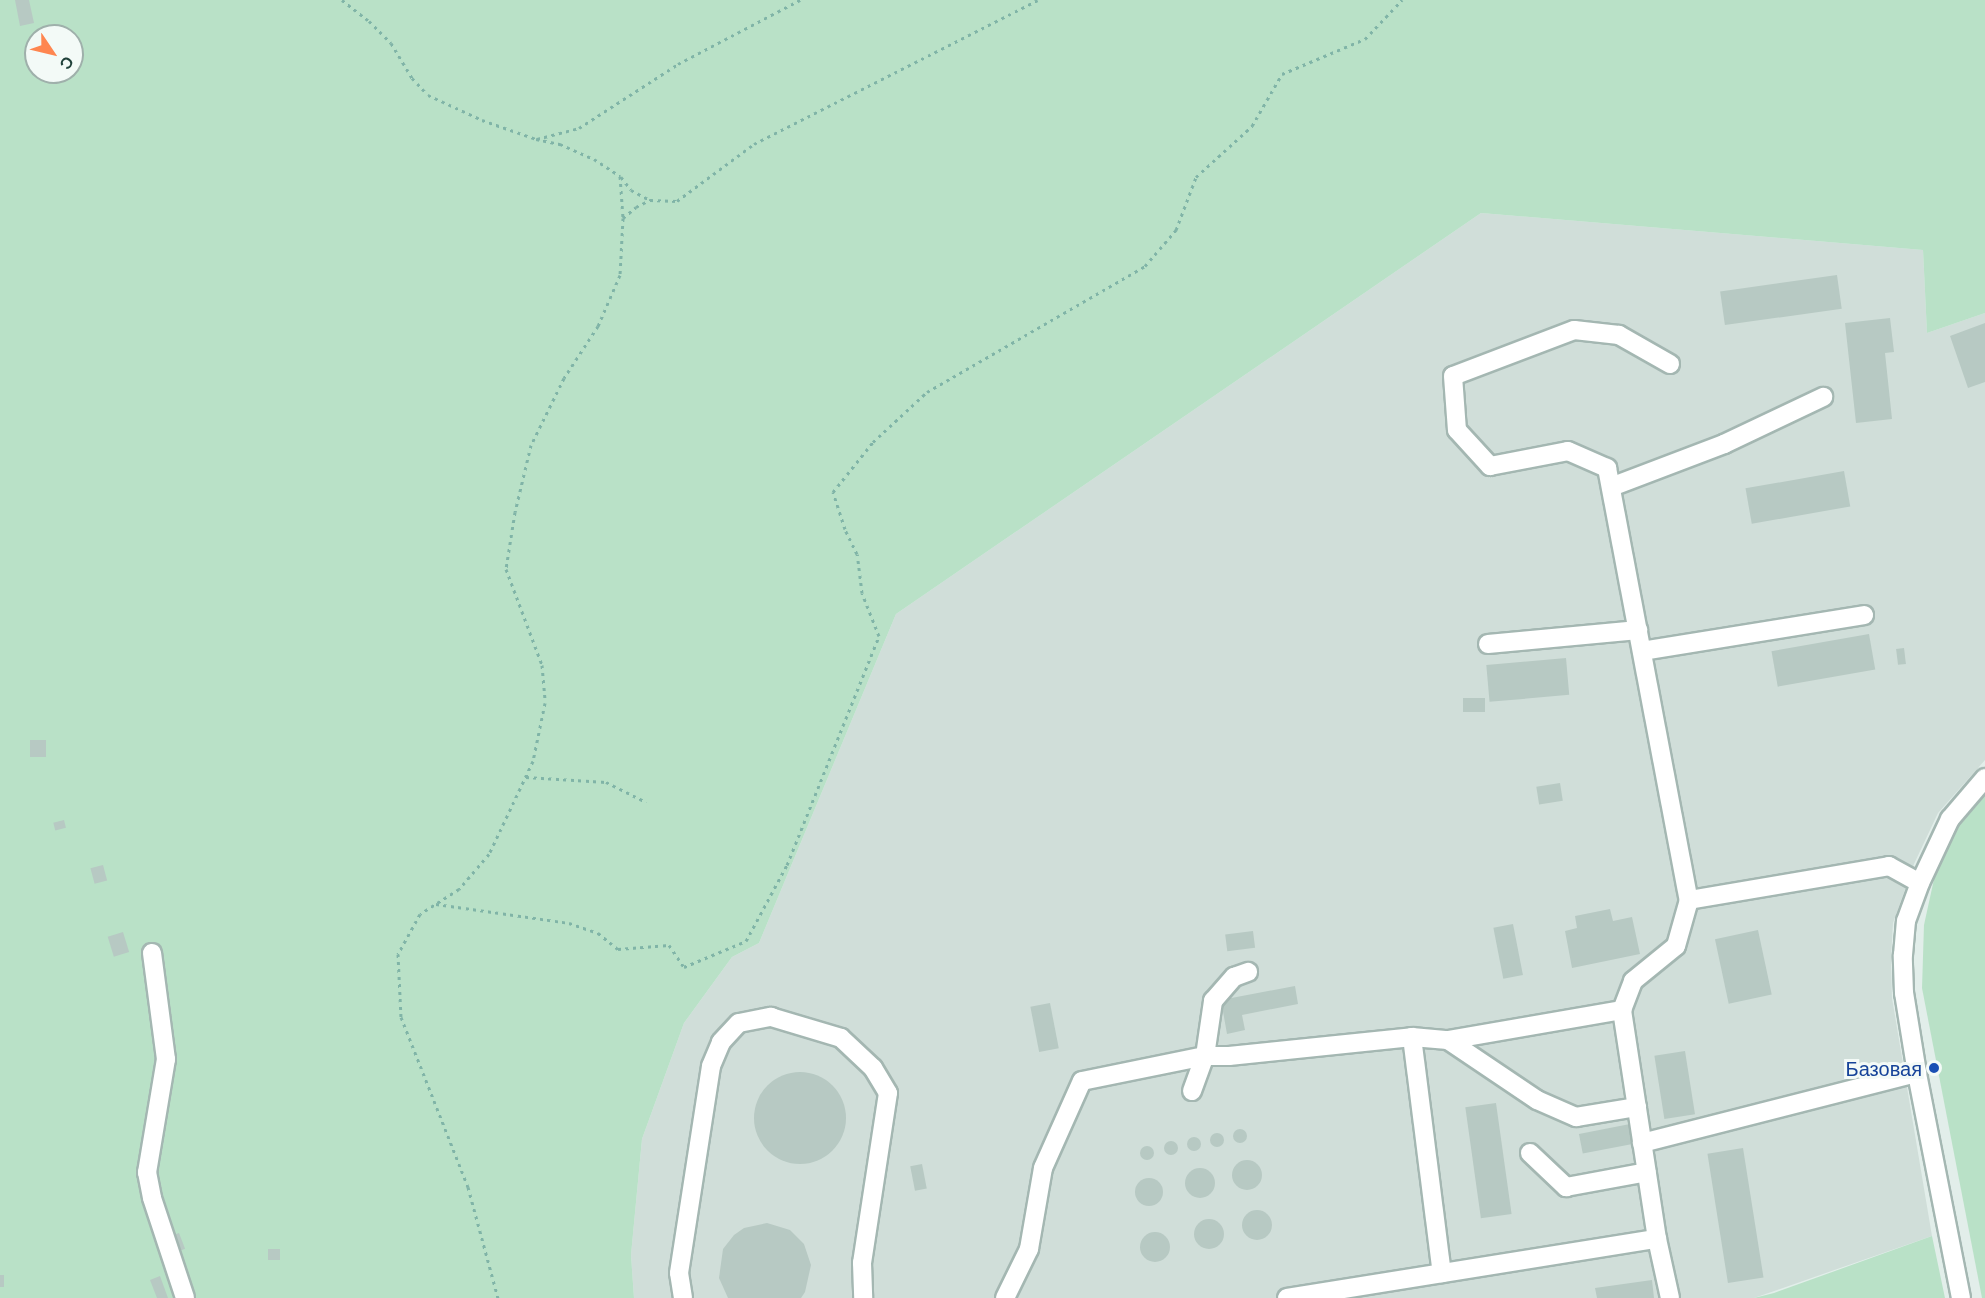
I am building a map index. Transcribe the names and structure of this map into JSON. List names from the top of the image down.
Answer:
{
  "places": ["Базовая"],
  "north": "bottom right"
}
